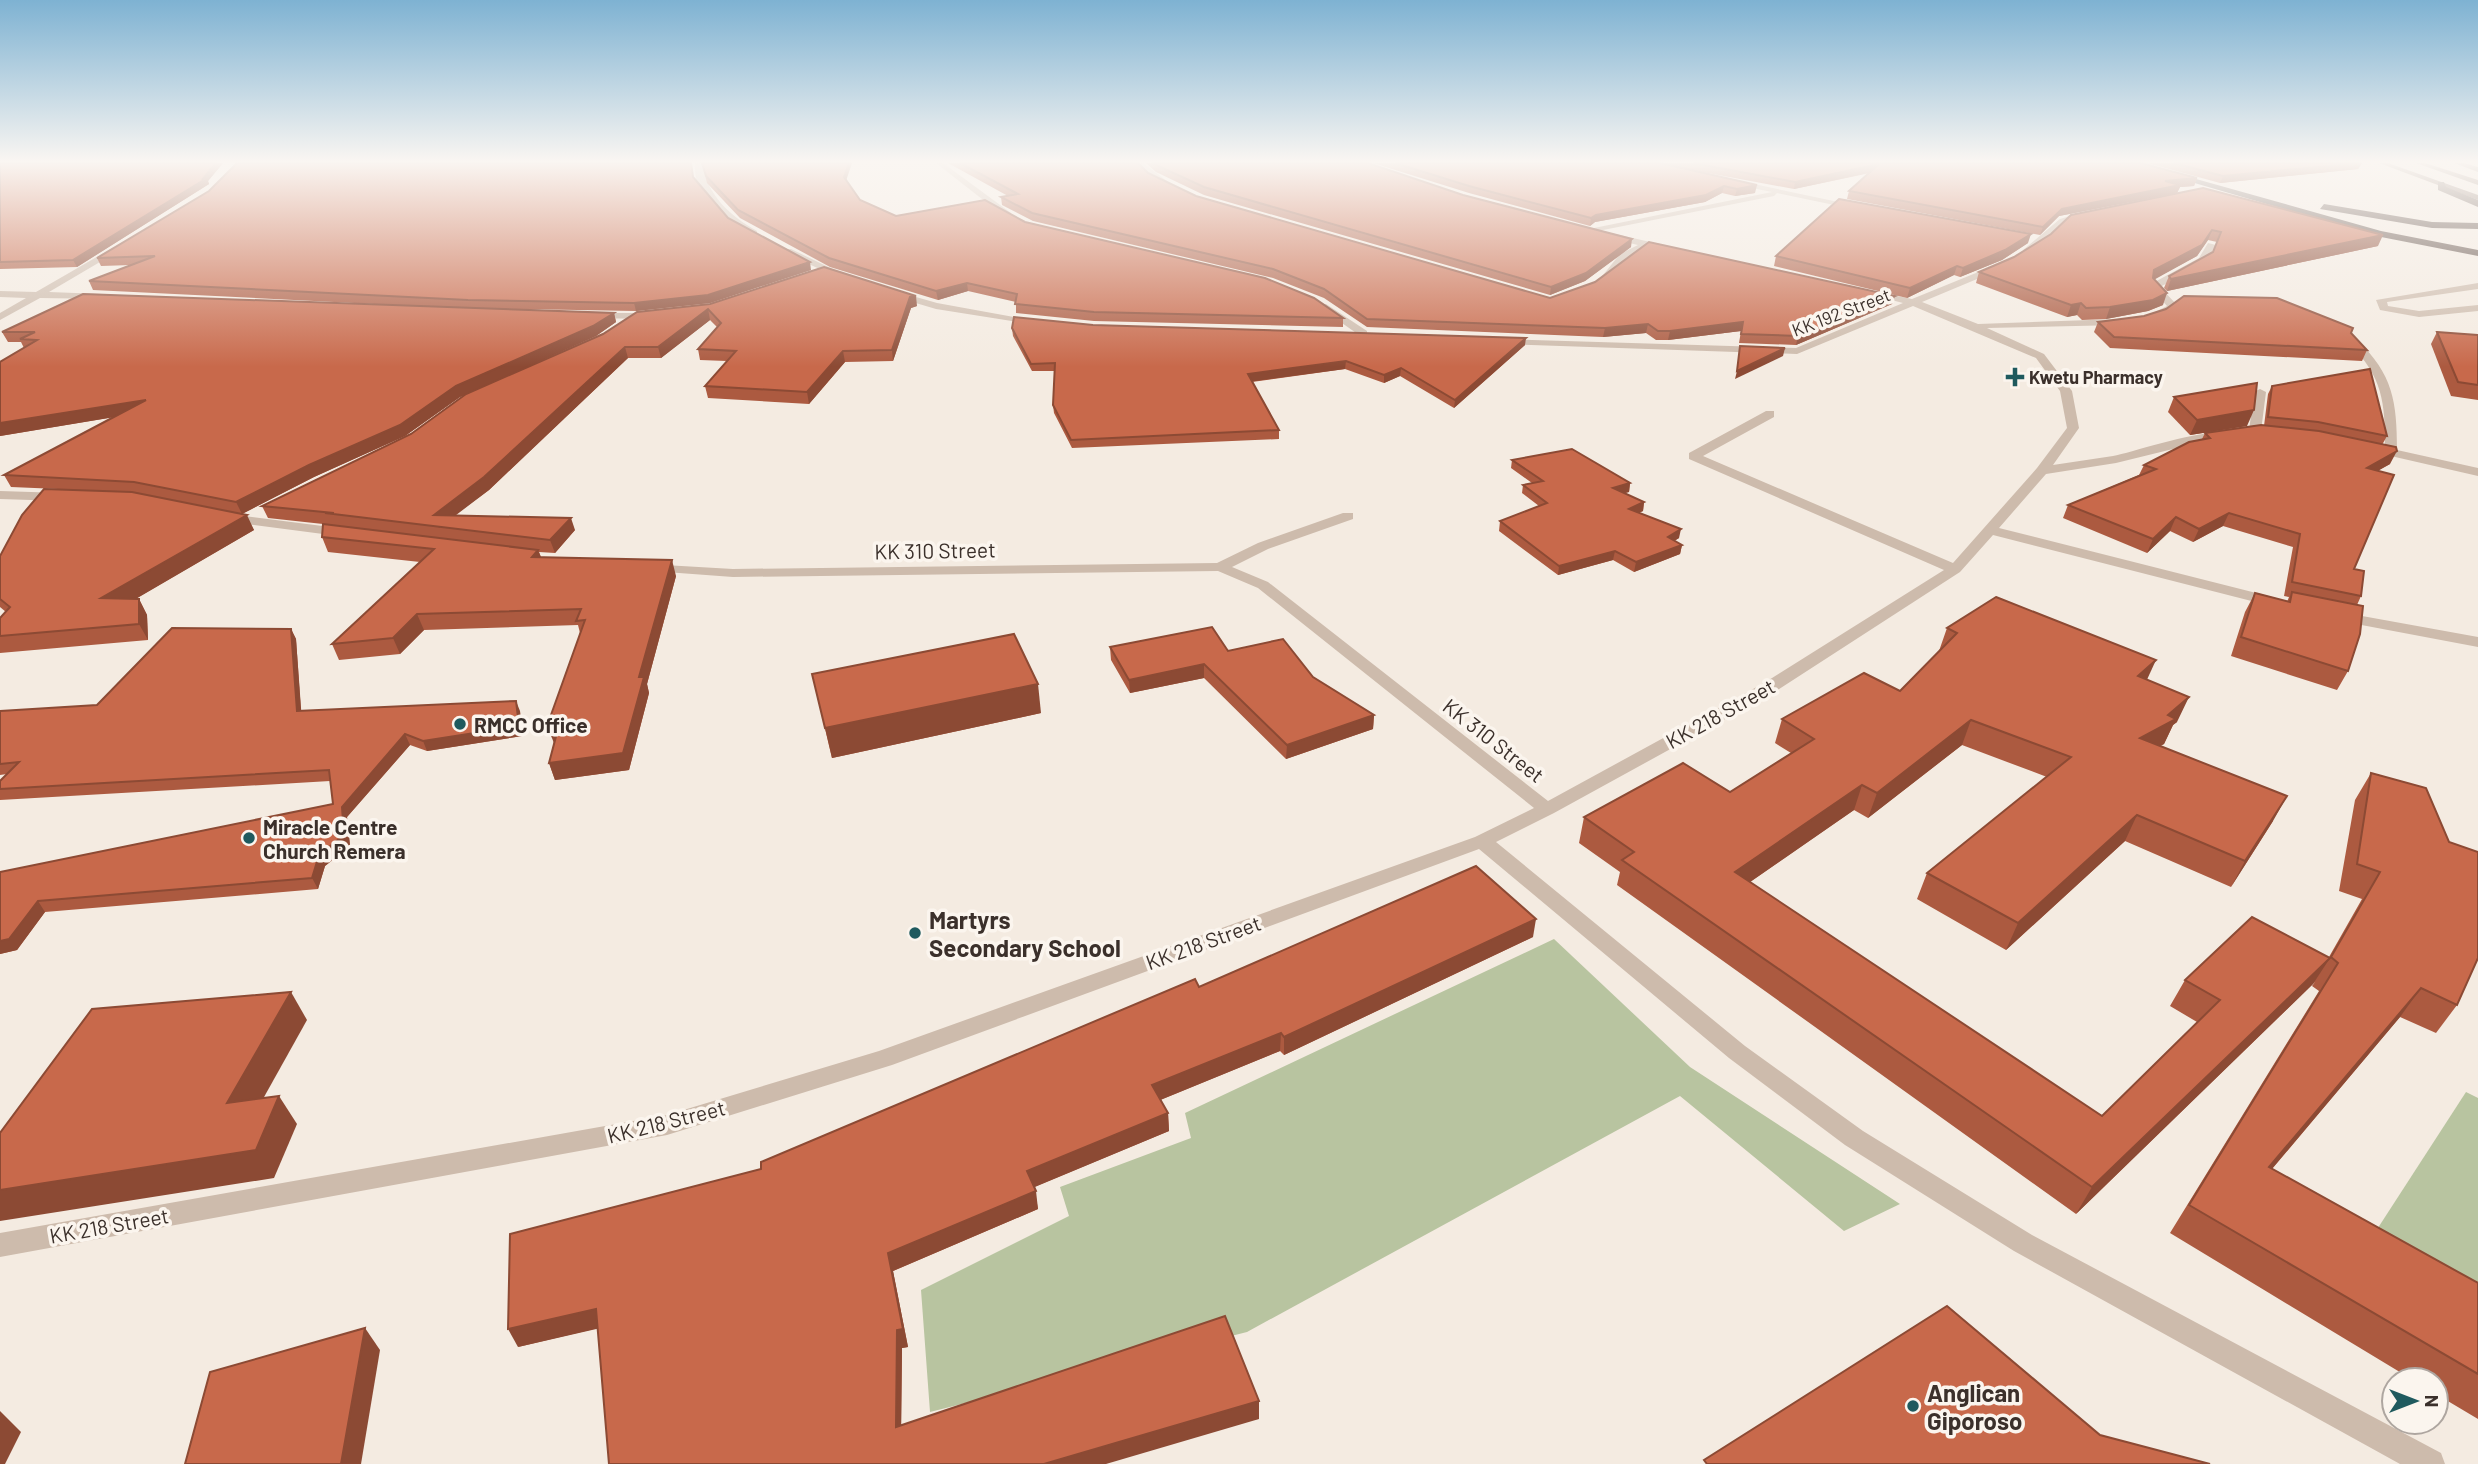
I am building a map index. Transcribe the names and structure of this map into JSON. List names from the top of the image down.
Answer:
{
  "streets": {
    "street": ["KK 192 Street", "KK 310 Street", "KK 218 Street"]
  },
  "crossings": [
    ["KK 192 Street", "KK 218 Street"],
    ["KK 310 Street", "KK 218 Street"]
  ],
  "places": {
    "health": ["Kwetu Pharmacy"],
    "other": [
      "RMCC Office",
      "Miracle Centre Church Remera",
      "Martyrs Secondary School",
      "Anglican Giporoso"
    ]
  },
  "north": "right"
}
